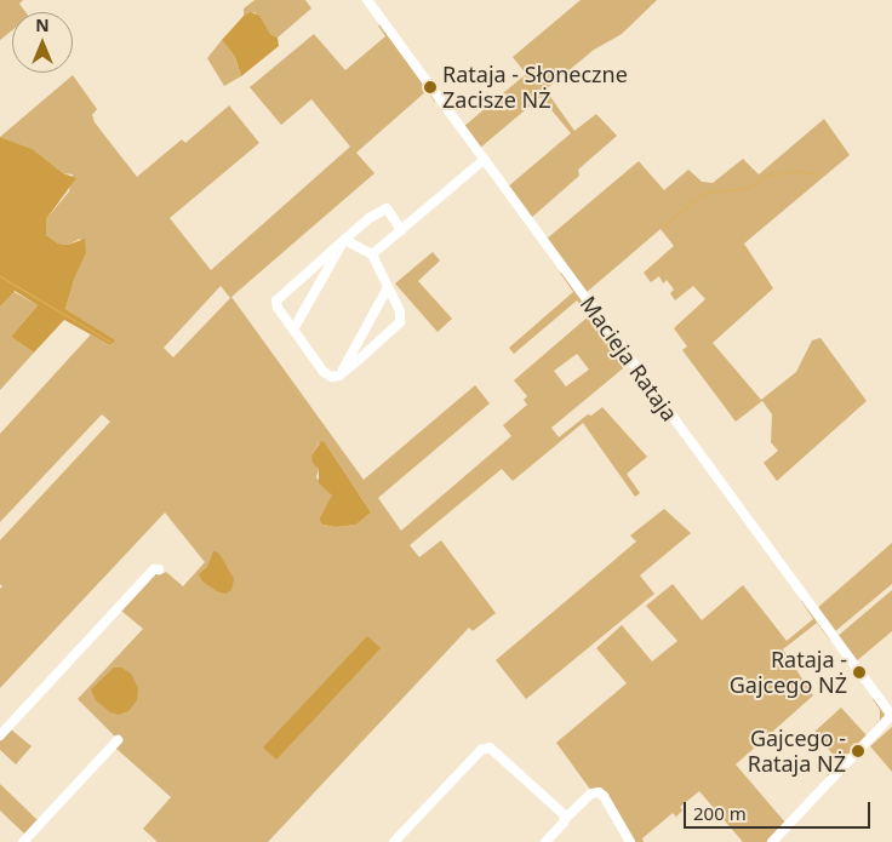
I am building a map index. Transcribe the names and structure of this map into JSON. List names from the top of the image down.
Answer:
{
  "streets": {
    "street": ["Macieja Rataja"]
  },
  "places": ["Rataja - Słoneczne Zacisze NŻ", "Rataja - Gajcego NŻ", "Gajcego - Rataja NŻ"],
  "scale_bar": "200 m",
  "north": "top"
}
